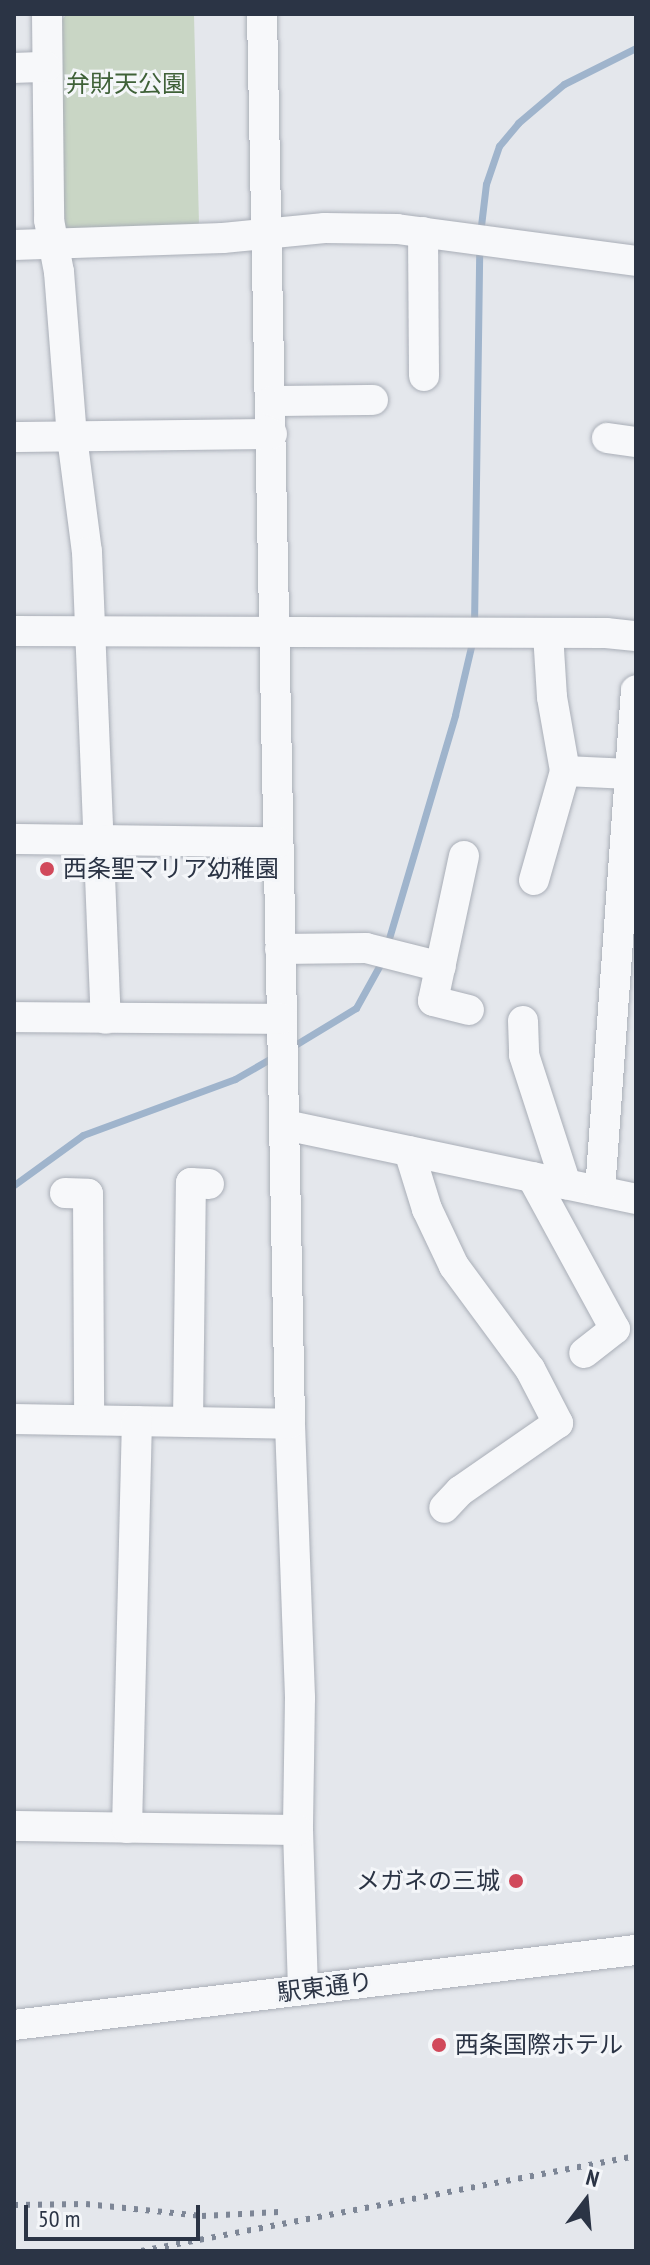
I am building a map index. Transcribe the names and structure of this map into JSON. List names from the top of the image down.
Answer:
{
  "streets": {
    "street": ["駅東通り"]
  },
  "parks": ["弁財天公園"],
  "places": ["西条聖マリア幼稚園", "メガネの三城", "西条国際ホテル"],
  "scale_bar": "50 m",
  "north": "top"
}
